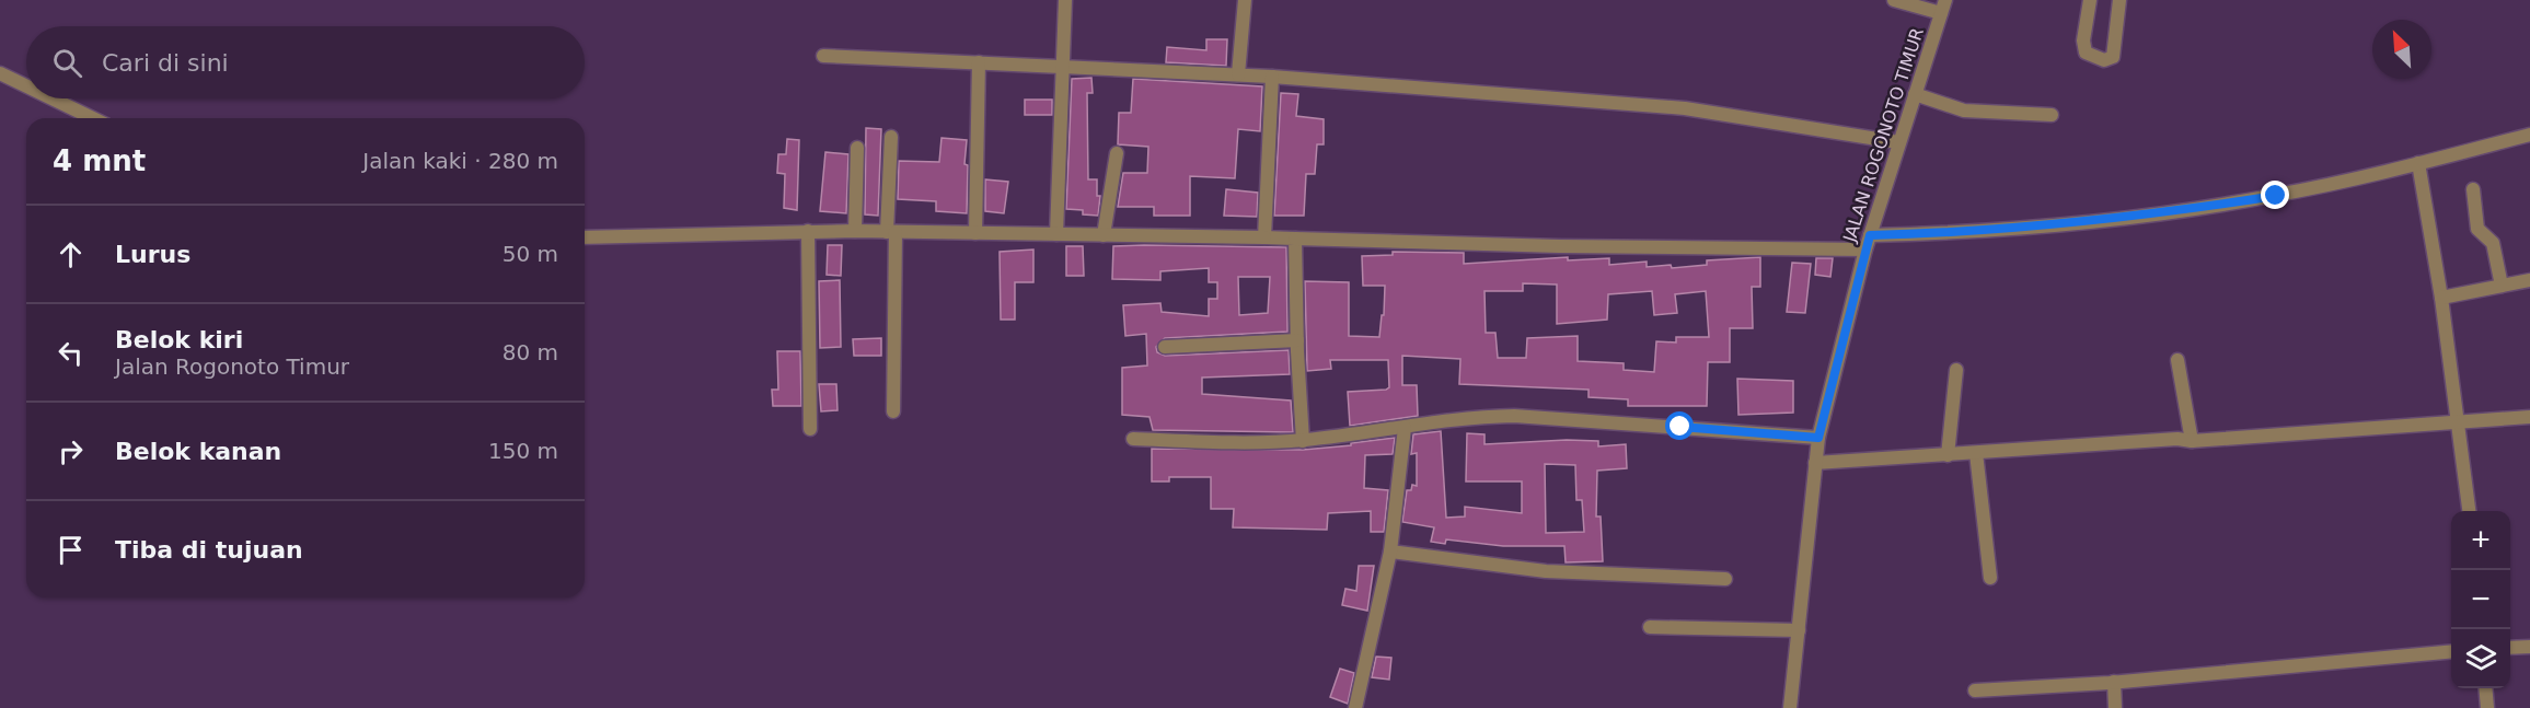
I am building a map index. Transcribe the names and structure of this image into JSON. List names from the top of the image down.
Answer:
{
  "streets": {
    "street": ["JALAN ROGONOTO TIMUR"]
  },
  "north": "top left",
  "page": {
    "search": "Cari di sini",
    "heading": ["4 mnt", "Jalan kaki · 280 m"],
    "list": [
      ["Lurus", "50 m"],
      ["Belok kiri", "Jalan Rogonoto Timur", "80 m"],
      ["Belok kanan", "150 m"],
      "Tiba di tujuan"
    ],
    "map_buttons": ["+", "−"]
  }
}
